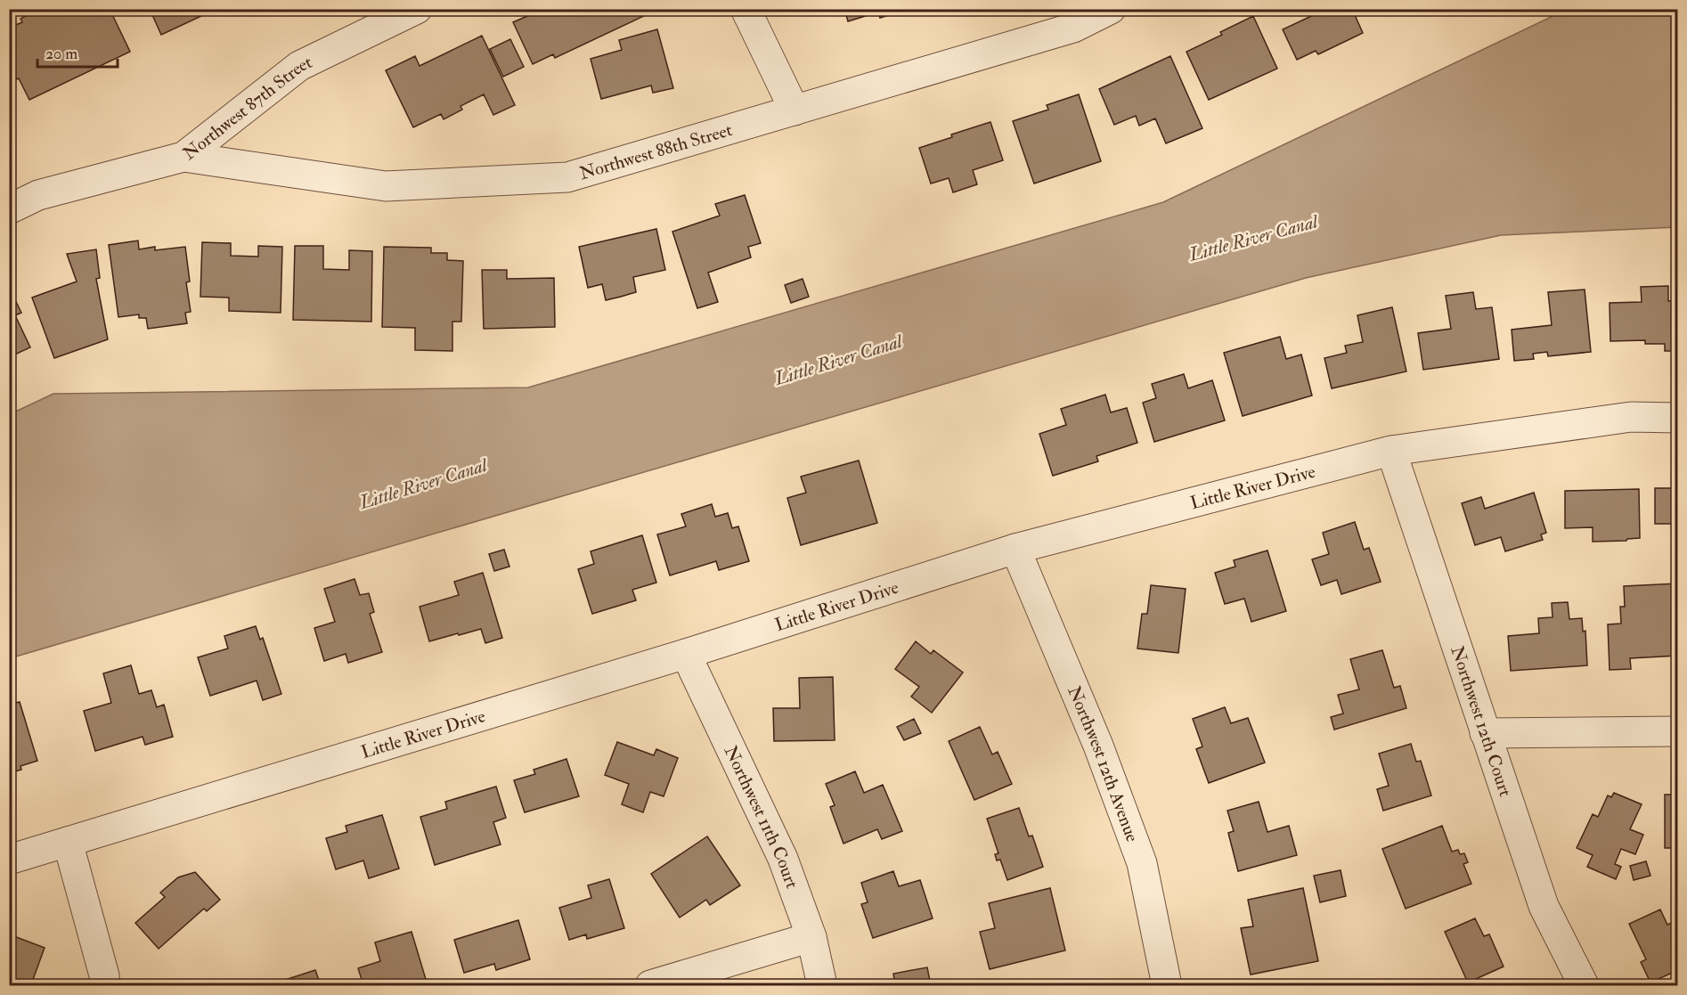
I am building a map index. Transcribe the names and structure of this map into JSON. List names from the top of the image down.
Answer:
{
  "streets": {
    "street": [
      "Northwest 87th Street",
      "Northwest 88th Street",
      "Little River Drive",
      "Northwest 12th Court",
      "Northwest 12th Avenue",
      "Northwest 11th Court"
    ]
  },
  "crossings": [
    ["Northwest 87th Street", "Northwest 88th Street"],
    ["Little River Drive", "Northwest 12th Court"],
    ["Little River Drive", "Northwest 12th Avenue"],
    ["Little River Drive", "Northwest 11th Court"]
  ],
  "water": ["Little River Canal"],
  "scale_bar": "20 m"
}
